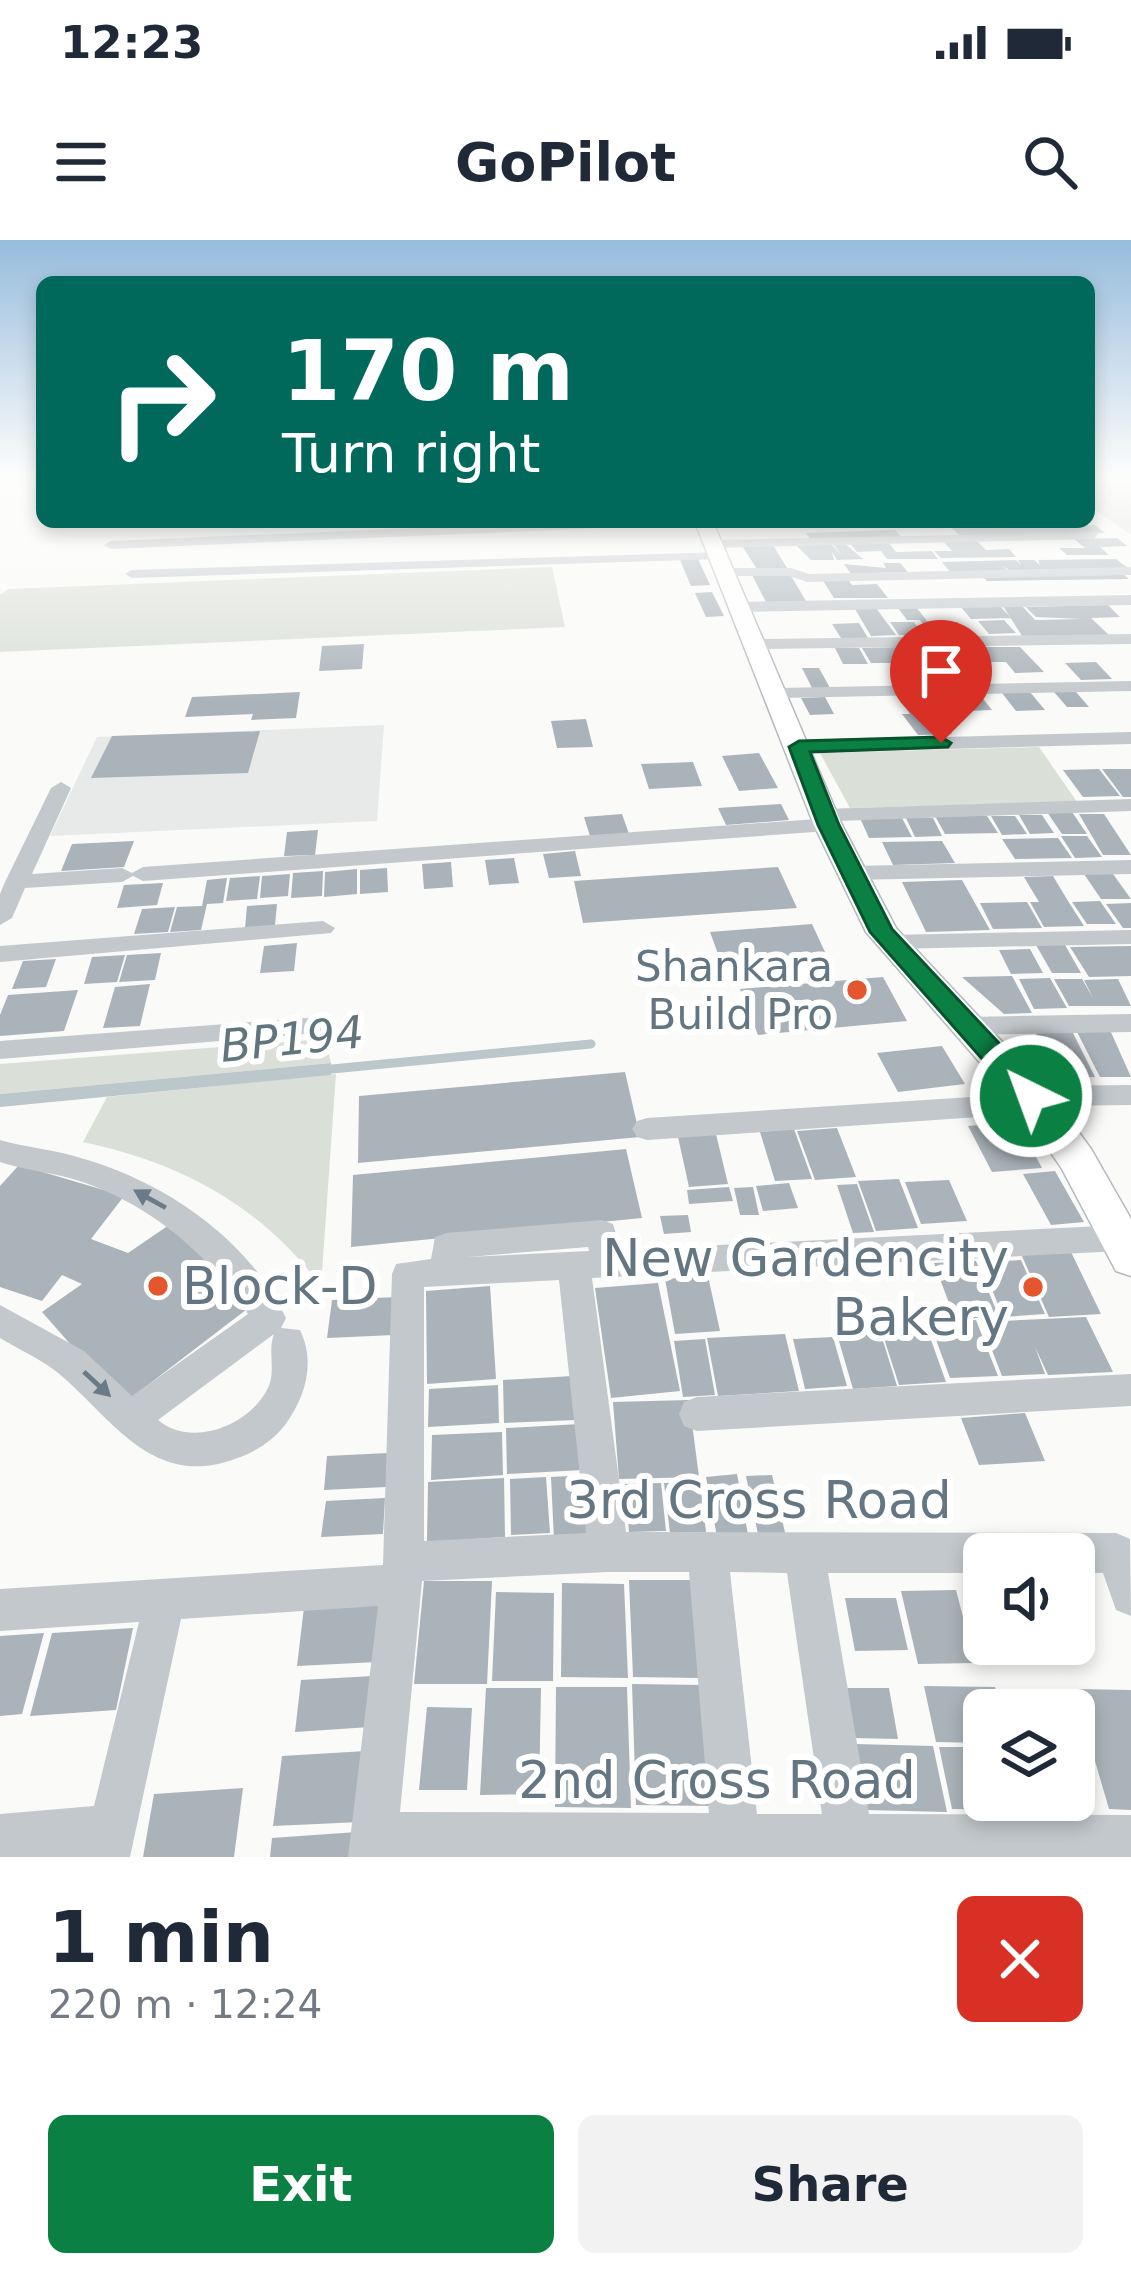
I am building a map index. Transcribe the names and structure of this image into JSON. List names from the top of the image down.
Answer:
{
  "streets": {
    "street": ["3rd Cross Road", "2nd Cross Road"]
  },
  "water": ["BP194"],
  "places": ["Shankara Build Pro", "Block-D", "New Gardencity Bakery"],
  "page": {
    "status": "12:23",
    "header": "GoPilot",
    "turn": ["170 m", "Turn right"],
    "heading": ["1 min", "220 m · 12:24"],
    "buttons": ["Exit", "Share"]
  }
}
